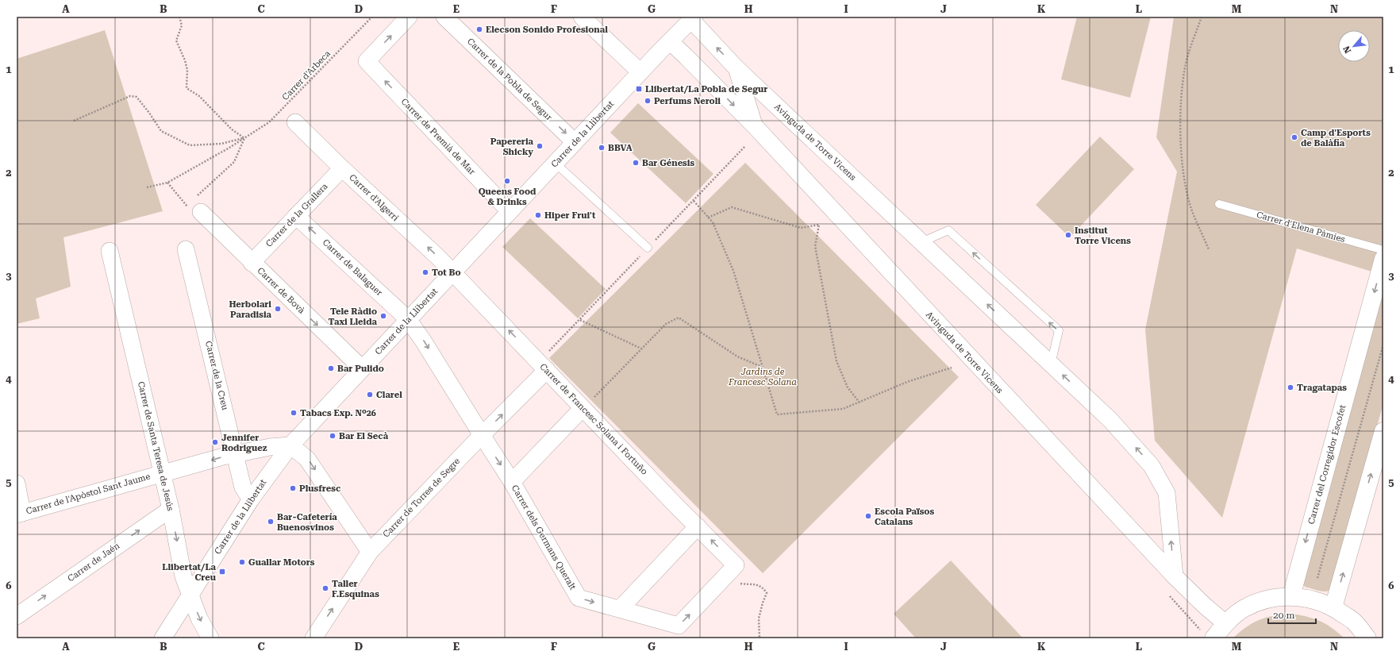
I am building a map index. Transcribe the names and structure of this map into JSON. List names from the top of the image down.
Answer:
{
  "streets": {
    "street": [
      "Carrer de la Pobla de Segur",
      "Carrer de la Llibertat",
      "Carrer de Premià de Mar",
      "Avinguda de Torre Vicens",
      "Carrer d'Algerri",
      "Carrer de la Grallera",
      "Carrer de Balaguer",
      "Carrer de Bovà",
      "Carrer de la Creu",
      "Carrer de Francesc Solana i Fortuño",
      "Carrer de Santa Teresa de Jesús",
      "Carrer del Corregidor Escofet",
      "Carrer de l'Apòstol Sant Jaume",
      "Carrer de Torres de Segre",
      "Carrer dels Germans Queralt",
      "Carrer de Jaén"
    ],
    "lane": ["Carrer d'Elena Pàmies"],
    "path": ["Carrer d'Arbeca"]
  },
  "crossings": [
    ["Carrer de la Pobla de Segur", "Carrer de la Llibertat"],
    ["Carrer de la Llibertat", "Carrer de Premià de Mar"],
    ["Carrer de la Llibertat", "Avinguda de Torre Vicens"],
    ["Carrer de la Llibertat", "Carrer d'Algerri"],
    ["Carrer de la Llibertat", "Carrer de Balaguer"],
    ["Carrer de la Llibertat", "Carrer de Bovà"],
    ["Carrer de la Llibertat", "Carrer de la Creu"],
    ["Carrer de la Llibertat", "Carrer de Francesc Solana i Fortuño"],
    ["Carrer de la Llibertat", "Carrer de Santa Teresa de Jesús"],
    ["Carrer de la Llibertat", "Carrer de l'Apòstol Sant Jaume"],
    ["Carrer de la Llibertat", "Carrer dels Germans Queralt"],
    ["Carrer d'Algerri", "Carrer de la Grallera"],
    ["Carrer d'Algerri", "Carrer de Francesc Solana i Fortuño"],
    ["Carrer de la Grallera", "Carrer de Balaguer"],
    ["Carrer de la Grallera", "Carrer de Bovà"],
    ["Carrer de Balaguer", "Carrer dels Germans Queralt"],
    ["Carrer de la Creu", "Carrer de l'Apòstol Sant Jaume"],
    ["Carrer de Francesc Solana i Fortuño", "Carrer de Torres de Segre"],
    ["Carrer de Francesc Solana i Fortuño", "Carrer dels Germans Queralt"],
    ["Carrer de Santa Teresa de Jesús", "Carrer de l'Apòstol Sant Jaume"],
    ["Carrer de Santa Teresa de Jesús", "Carrer de Jaén"],
    ["Carrer de Torres de Segre", "Carrer dels Germans Queralt"]
  ],
  "one_way": [
    "Carrer de Premià de Mar",
    "Carrer d'Algerri",
    "Carrer de Balaguer",
    "Carrer de Bovà",
    "Carrer de Francesc Solana i Fortuño",
    "Carrer dels Germans Queralt",
    "Carrer de Jaén"
  ],
  "parks": ["Jardins de Francesc Solana"],
  "places": {
    "other": [
      "Elecson Sonido Profesional",
      "Perfums Neroli",
      "Camp d'Esports de Balàfia",
      "Papereria Shicky",
      "BBVA",
      "Bar Génesis",
      "Queens Food & Drinks",
      "Hiper Frui't",
      "Institut Torre Vicens",
      "Tot Bo",
      "Herbolari Paradisia",
      "Tele Ràdio Taxi Lleida",
      "Bar Pulido",
      "Tragatapas",
      "Clarel",
      "Tabacs Exp. Nº26",
      "Bar El Secà",
      "Jennifer Rodriguez",
      "Plusfresc",
      "Escola Països Catalans",
      "Bar-Cafetería Buenosvinos",
      "Guallar Motors",
      "Taller F.Esquinas"
    ],
    "transit": ["Llibertat/La Pobla de Segur", "Llibertat/La Creu"]
  },
  "scale_bar": "20 m",
  "north": "bottom left",
  "grid": {
    "columns": [
      "A",
      "B",
      "C",
      "D",
      "E",
      "F",
      "G",
      "H",
      "I",
      "J",
      "K",
      "L",
      "M",
      "N"
    ],
    "rows": [
      "1",
      "2",
      "3",
      "4",
      "5",
      "6"
    ]
  }
}
